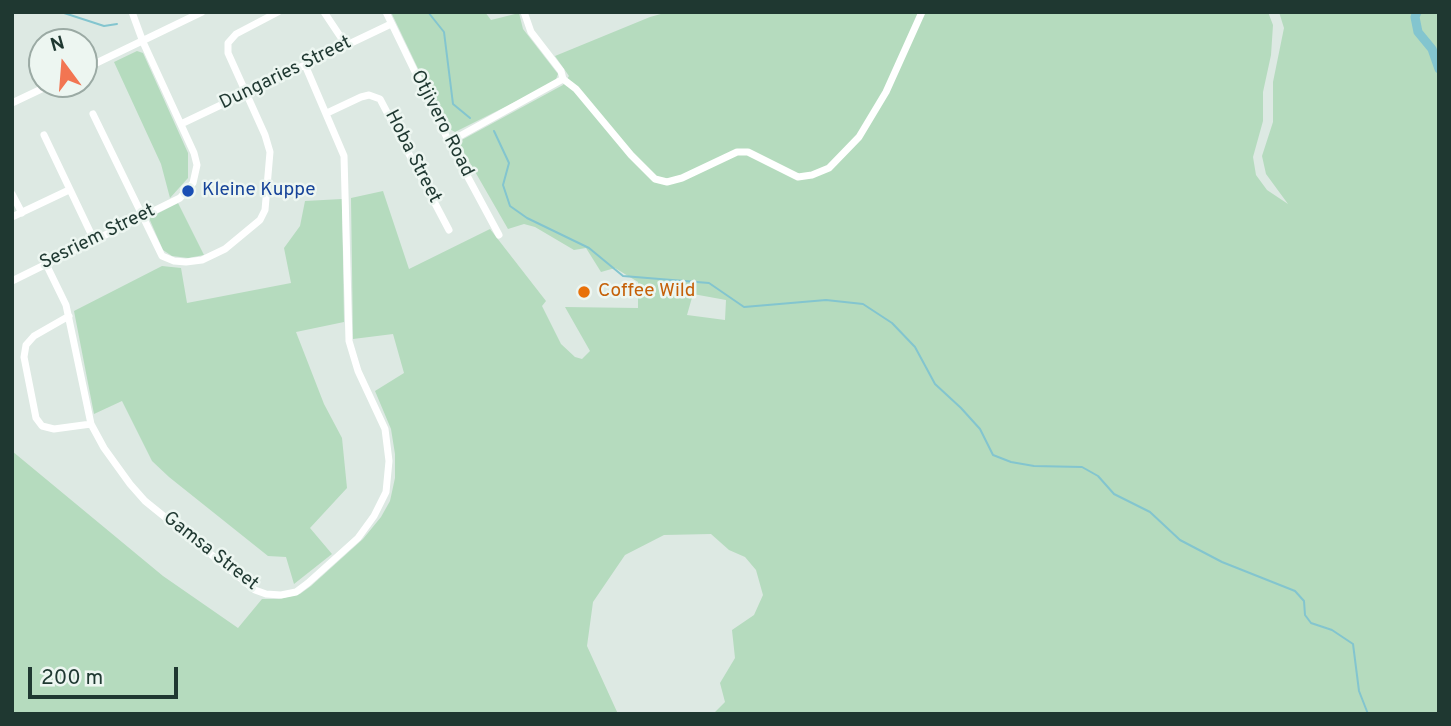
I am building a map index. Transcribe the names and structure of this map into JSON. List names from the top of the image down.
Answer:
{
  "streets": {
    "street": [
      "Dungaries Street",
      "Otjivero Road",
      "Hoba Street",
      "Sesriem Street",
      "Gamsa Street"
    ]
  },
  "crossings": [
    ["Dungaries Street", "Otjivero Road"],
    ["Dungaries Street", "Sesriem Street"],
    ["Dungaries Street", "Gamsa Street"],
    ["Hoba Street", "Gamsa Street"],
    ["Sesriem Street", "Gamsa Street"]
  ],
  "places": ["Kleine Kuppe", "Coffee Wild"],
  "scale_bar": "200 m",
  "north": "top"
}
